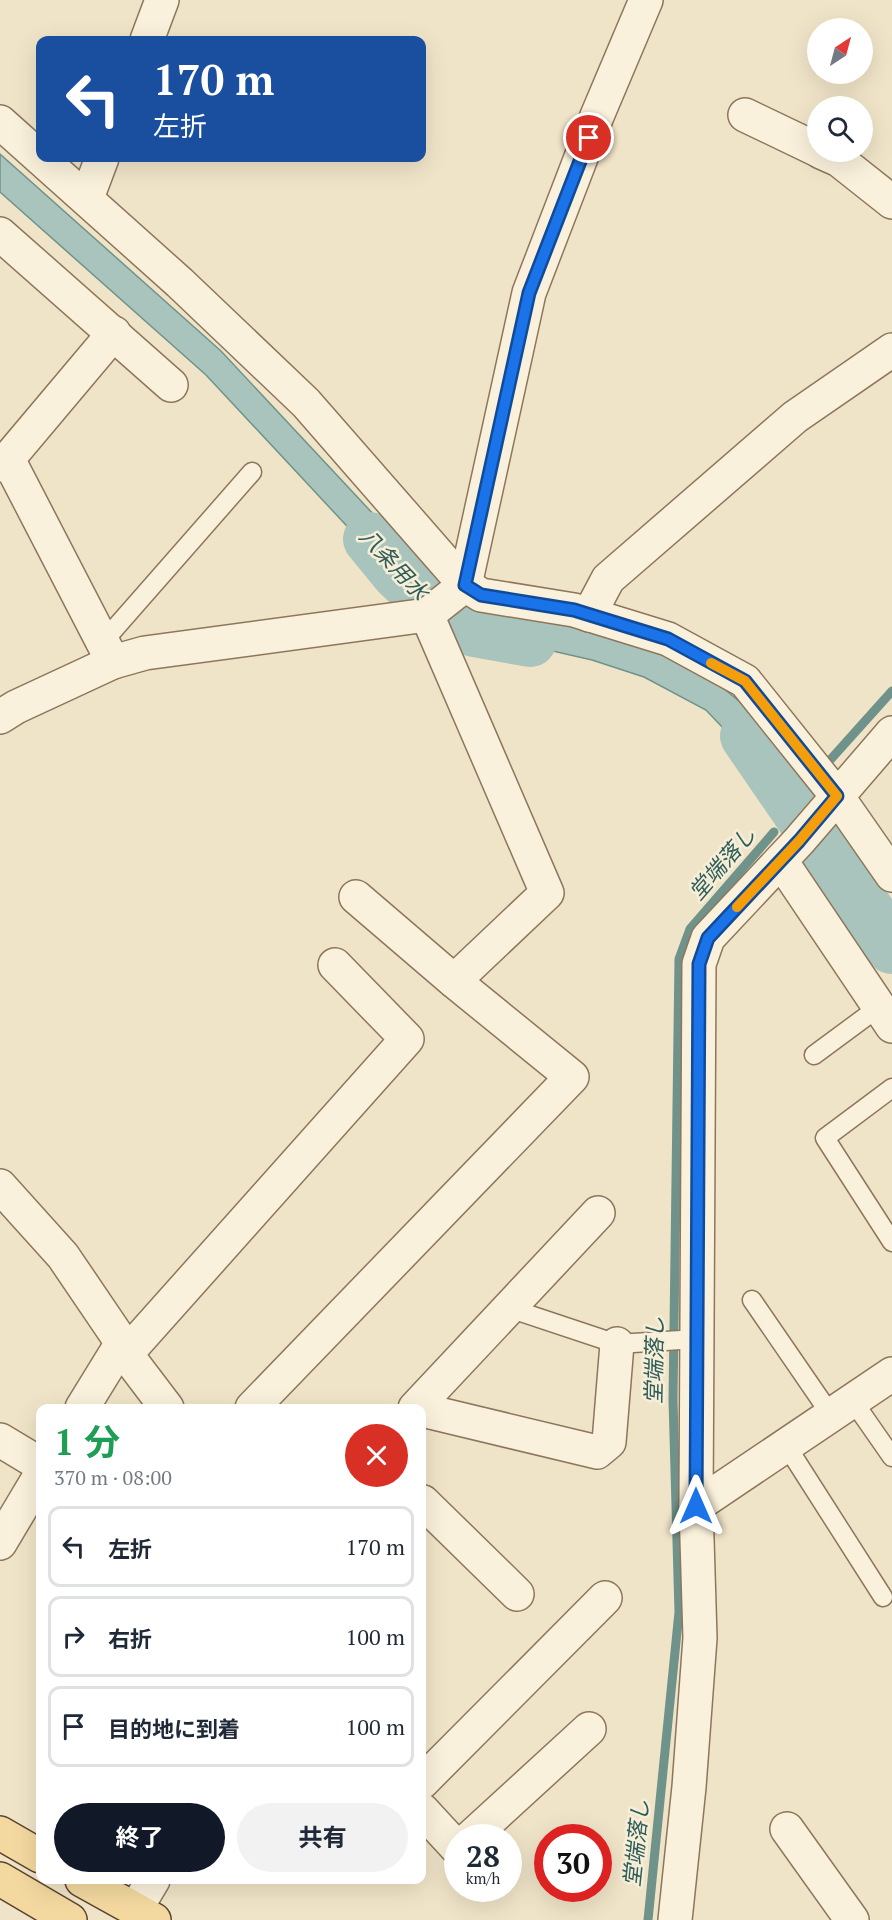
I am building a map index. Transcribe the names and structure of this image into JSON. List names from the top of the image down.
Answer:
{
  "water": ["八条用水", "堂端落し"],
  "north": "top right",
  "page": {
    "turn": ["170 m", "左折"],
    "heading": ["1 分", "370 m · 08:00"],
    "list": [
      {
        "name": "左折",
        "value": "170 m"
      },
      {
        "name": "右折",
        "value": "100 m"
      },
      {
        "name": "目的地に到着",
        "value": "100 m"
      }
    ],
    "buttons": ["終了", "共有"],
    "speed": "28 km/h",
    "limit": "30"
  }
}
